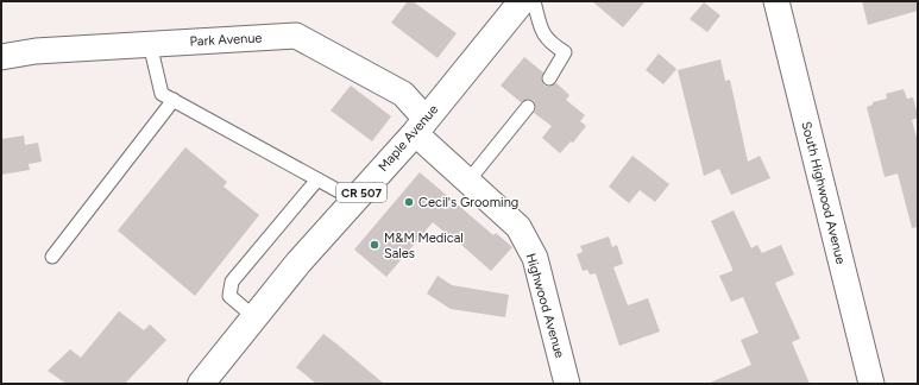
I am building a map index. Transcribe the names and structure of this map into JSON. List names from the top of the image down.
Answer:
{
  "streets": {
    "main road": ["Maple Avenue", "CR 507"],
    "street": ["Park Avenue", "South Highwood Avenue", "Highwood Avenue"]
  },
  "crossings": [
    ["Park Avenue", "Maple Avenue"],
    ["Park Avenue", "Highwood Avenue"],
    ["Maple Avenue", "Highwood Avenue"]
  ],
  "places": ["Cecil's Grooming", "M&M Medical Sales"]
}
